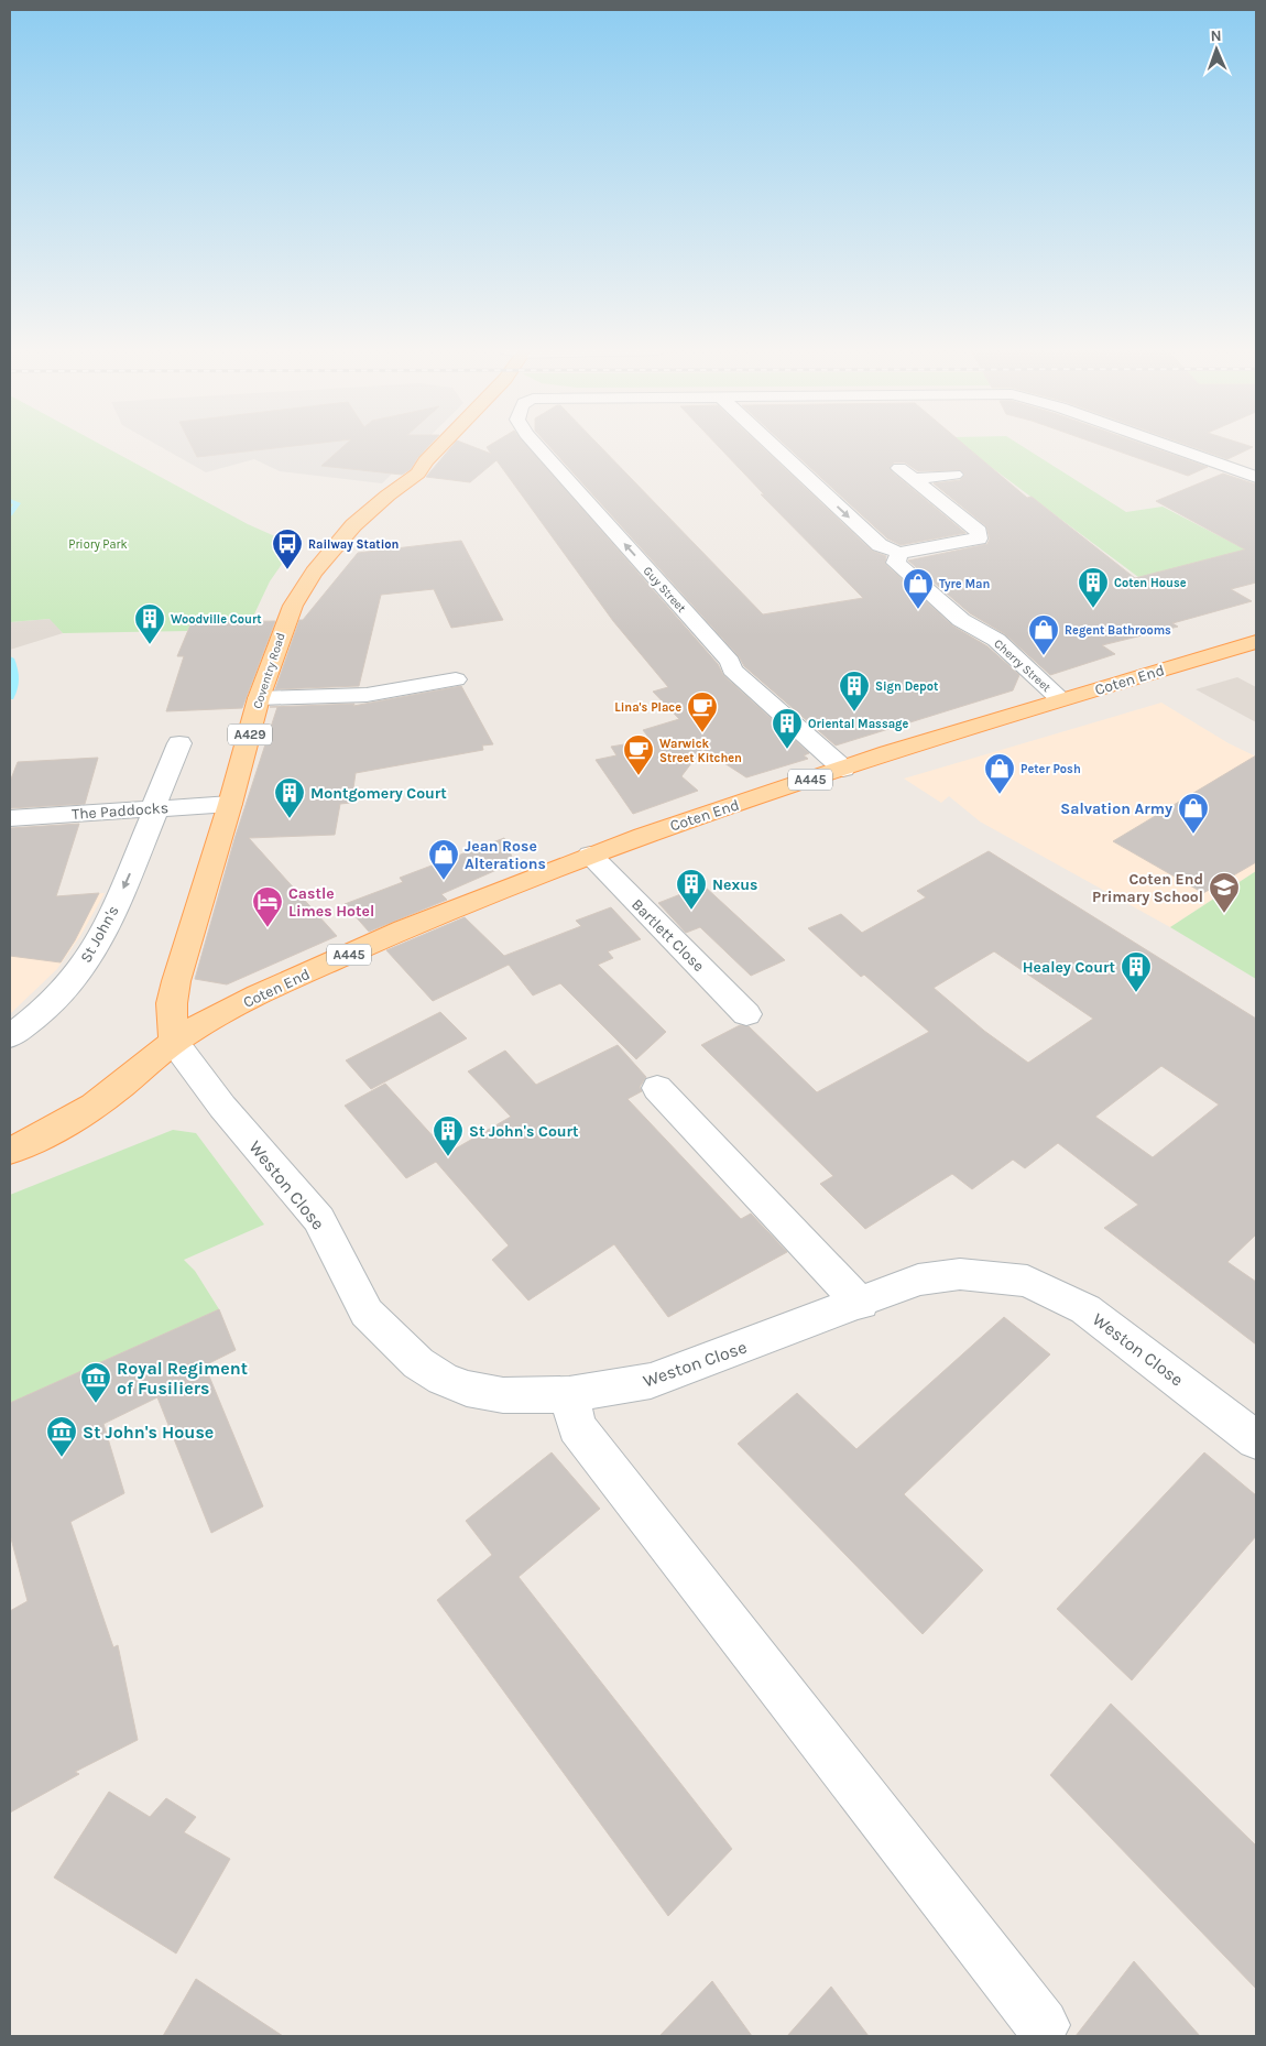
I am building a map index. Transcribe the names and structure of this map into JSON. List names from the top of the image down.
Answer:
{
  "streets": {
    "main road": [
      "Coventry Road",
      "Coten End",
      "A429",
      "A445"
    ],
    "street": [
      "Guy Street",
      "Cherry Street",
      "The Paddocks",
      "St John's",
      "Bartlett Close",
      "Weston Close"
    ]
  },
  "crossings": [
    ["Guy Street", "Coten End"],
    ["Cherry Street", "Coten End"],
    ["Coventry Road", "Coten End"],
    ["Coventry Road", "The Paddocks"],
    ["Coventry Road", "Weston Close"],
    ["Coten End", "Bartlett Close"],
    ["Coten End", "Weston Close"],
    ["The Paddocks", "St John's"]
  ],
  "one_way": ["St John's"],
  "parks": ["Priory Park"],
  "places": {
    "bus stop": ["Railway Station"],
    "building": [
      "Coten House",
      "Woodville Court",
      "Sign Depot",
      "Oriental Massage",
      "Montgomery Court",
      "Nexus",
      "Healey Court",
      "St John's Court"
    ],
    "shop": [
      "Tyre Man",
      "Regent Bathrooms",
      "Peter Posh",
      "Salvation Army",
      "Jean Rose Alterations"
    ],
    "cafe": ["Lina's Place", "Warwick Street Kitchen"],
    "school or university": ["Coten End Primary School"],
    "hotel": ["Castle Limes Hotel"],
    "museum": ["Royal Regiment of Fusiliers", "St John's House"]
  },
  "north": "top"
}
